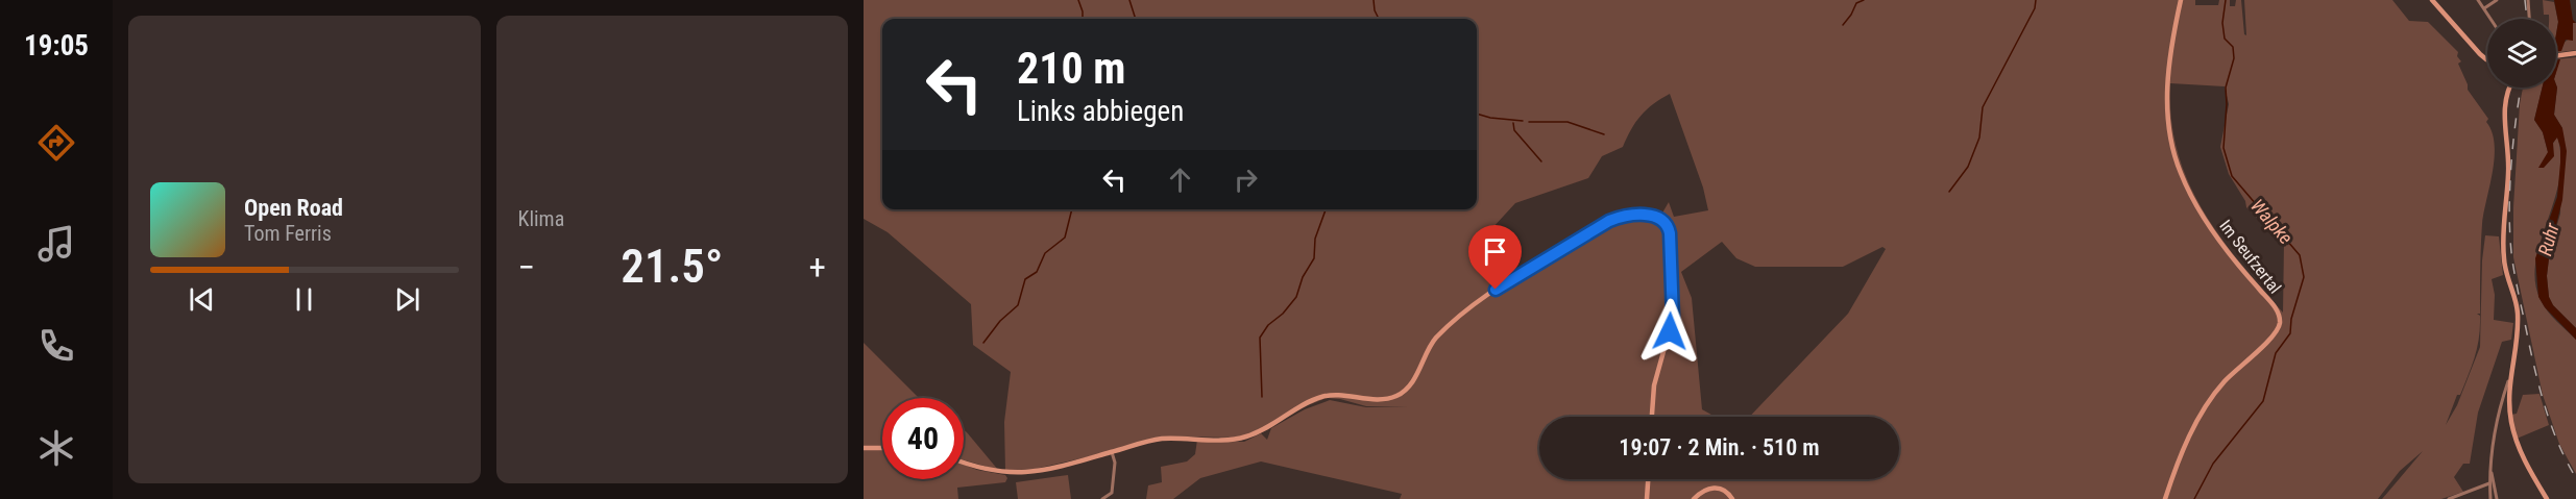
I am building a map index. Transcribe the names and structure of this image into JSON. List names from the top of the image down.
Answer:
{
  "streets": {
    "main road": ["Im Seufzertal"]
  },
  "water": ["Walpke", "Ruhr"],
  "page": {
    "tabs": "19:05",
    "tile": "Klima",
    "turn": ["210 m", "Links abbiegen"],
    "song": ["Open Road", "Tom Ferris"],
    "heat": ["−", "21.5°", "+"],
    "limit": "40",
    "trip": "19:07 · 2 Min. · 510 m"
  }
}
